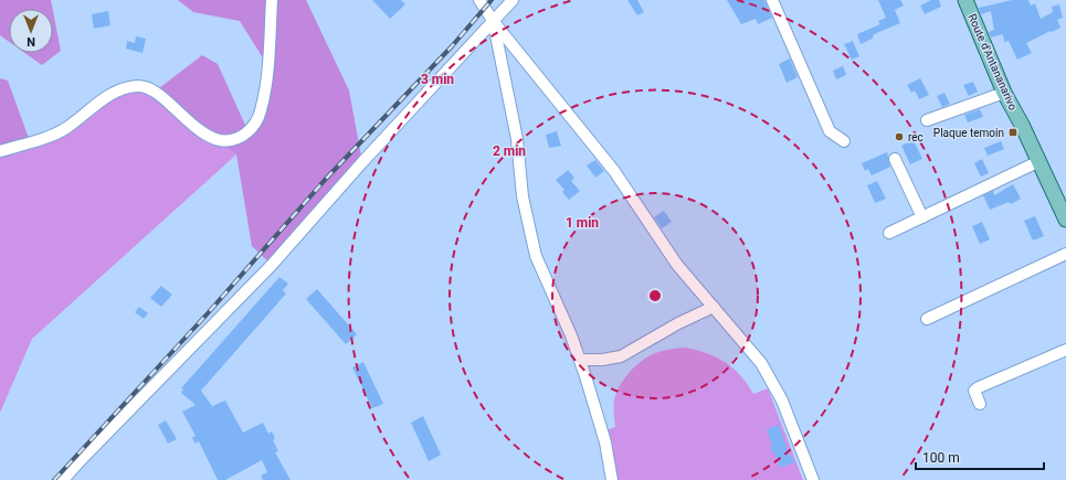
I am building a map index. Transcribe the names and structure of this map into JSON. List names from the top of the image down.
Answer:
{
  "streets": {
    "main road": ["Route d'Antananarivo"]
  },
  "places": {
    "transit": ["Plaque temoin"],
    "other": ["rec"]
  },
  "scale_bar": "100 m",
  "north": "bottom",
  "rings": ["3 min", "2 min", "1 min"]
}
